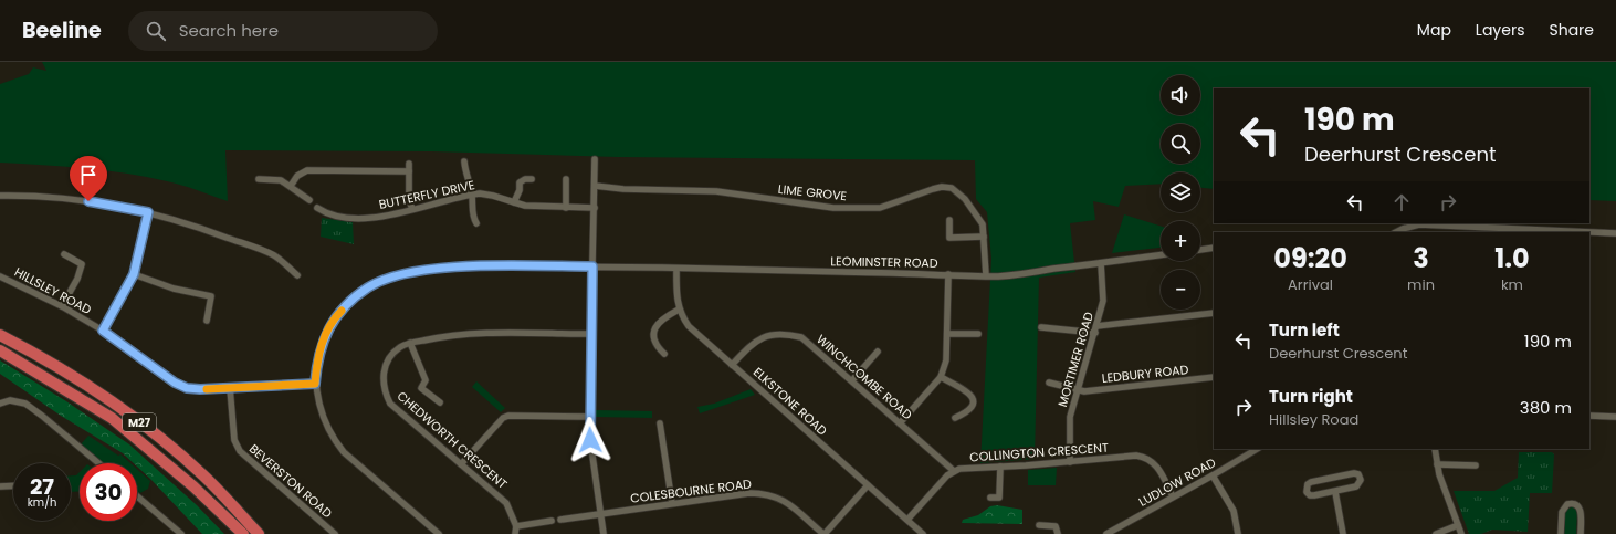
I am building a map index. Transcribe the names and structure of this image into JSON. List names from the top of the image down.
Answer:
{
  "streets": {
    "highway": ["M27"],
    "street": [
      "LIME GROVE",
      "BUTTERFLY DRIVE",
      "LEOMINSTER ROAD",
      "HILLSLEY ROAD",
      "MORTIMER ROAD",
      "LEDBURY ROAD",
      "WINCHCOMBE ROAD",
      "ELKSTONE ROAD",
      "CHEDWORTH CRESCENT",
      "COLLINGTON CRESCENT",
      "BEVERSTON ROAD",
      "LUDLOW ROAD",
      "COLESBOURNE ROAD"
    ]
  },
  "crossings": [
    ["LIME GROVE", "LEOMINSTER ROAD"],
    ["LEOMINSTER ROAD", "HILLSLEY ROAD"],
    ["LEOMINSTER ROAD", "MORTIMER ROAD"],
    ["LEOMINSTER ROAD", "ELKSTONE ROAD"],
    ["HILLSLEY ROAD", "BEVERSTON ROAD"],
    ["MORTIMER ROAD", "LEDBURY ROAD"],
    ["MORTIMER ROAD", "COLLINGTON CRESCENT"],
    ["WINCHCOMBE ROAD", "ELKSTONE ROAD"],
    ["WINCHCOMBE ROAD", "COLLINGTON CRESCENT"],
    ["ELKSTONE ROAD", "COLLINGTON CRESCENT"],
    ["COLLINGTON CRESCENT", "LUDLOW ROAD"]
  ],
  "page": {
    "header": "Beeline",
    "search": "Search here",
    "nav": ["Map", "Layers", "Share"],
    "map_buttons": ["+", "−"],
    "turn": ["190 m", "Deerhurst Crescent"],
    "eta": [
      "09:20",
      "Arrival",
      "3",
      "min",
      "1.0",
      "km"
    ],
    "list": [
      {
        "name": "Turn left",
        "note": "Deerhurst Crescent",
        "value": "190 m"
      },
      {
        "name": "Turn right",
        "note": "Hillsley Road",
        "value": "380 m"
      }
    ],
    "speed": "27 km/h",
    "limit": "30"
  }
}
